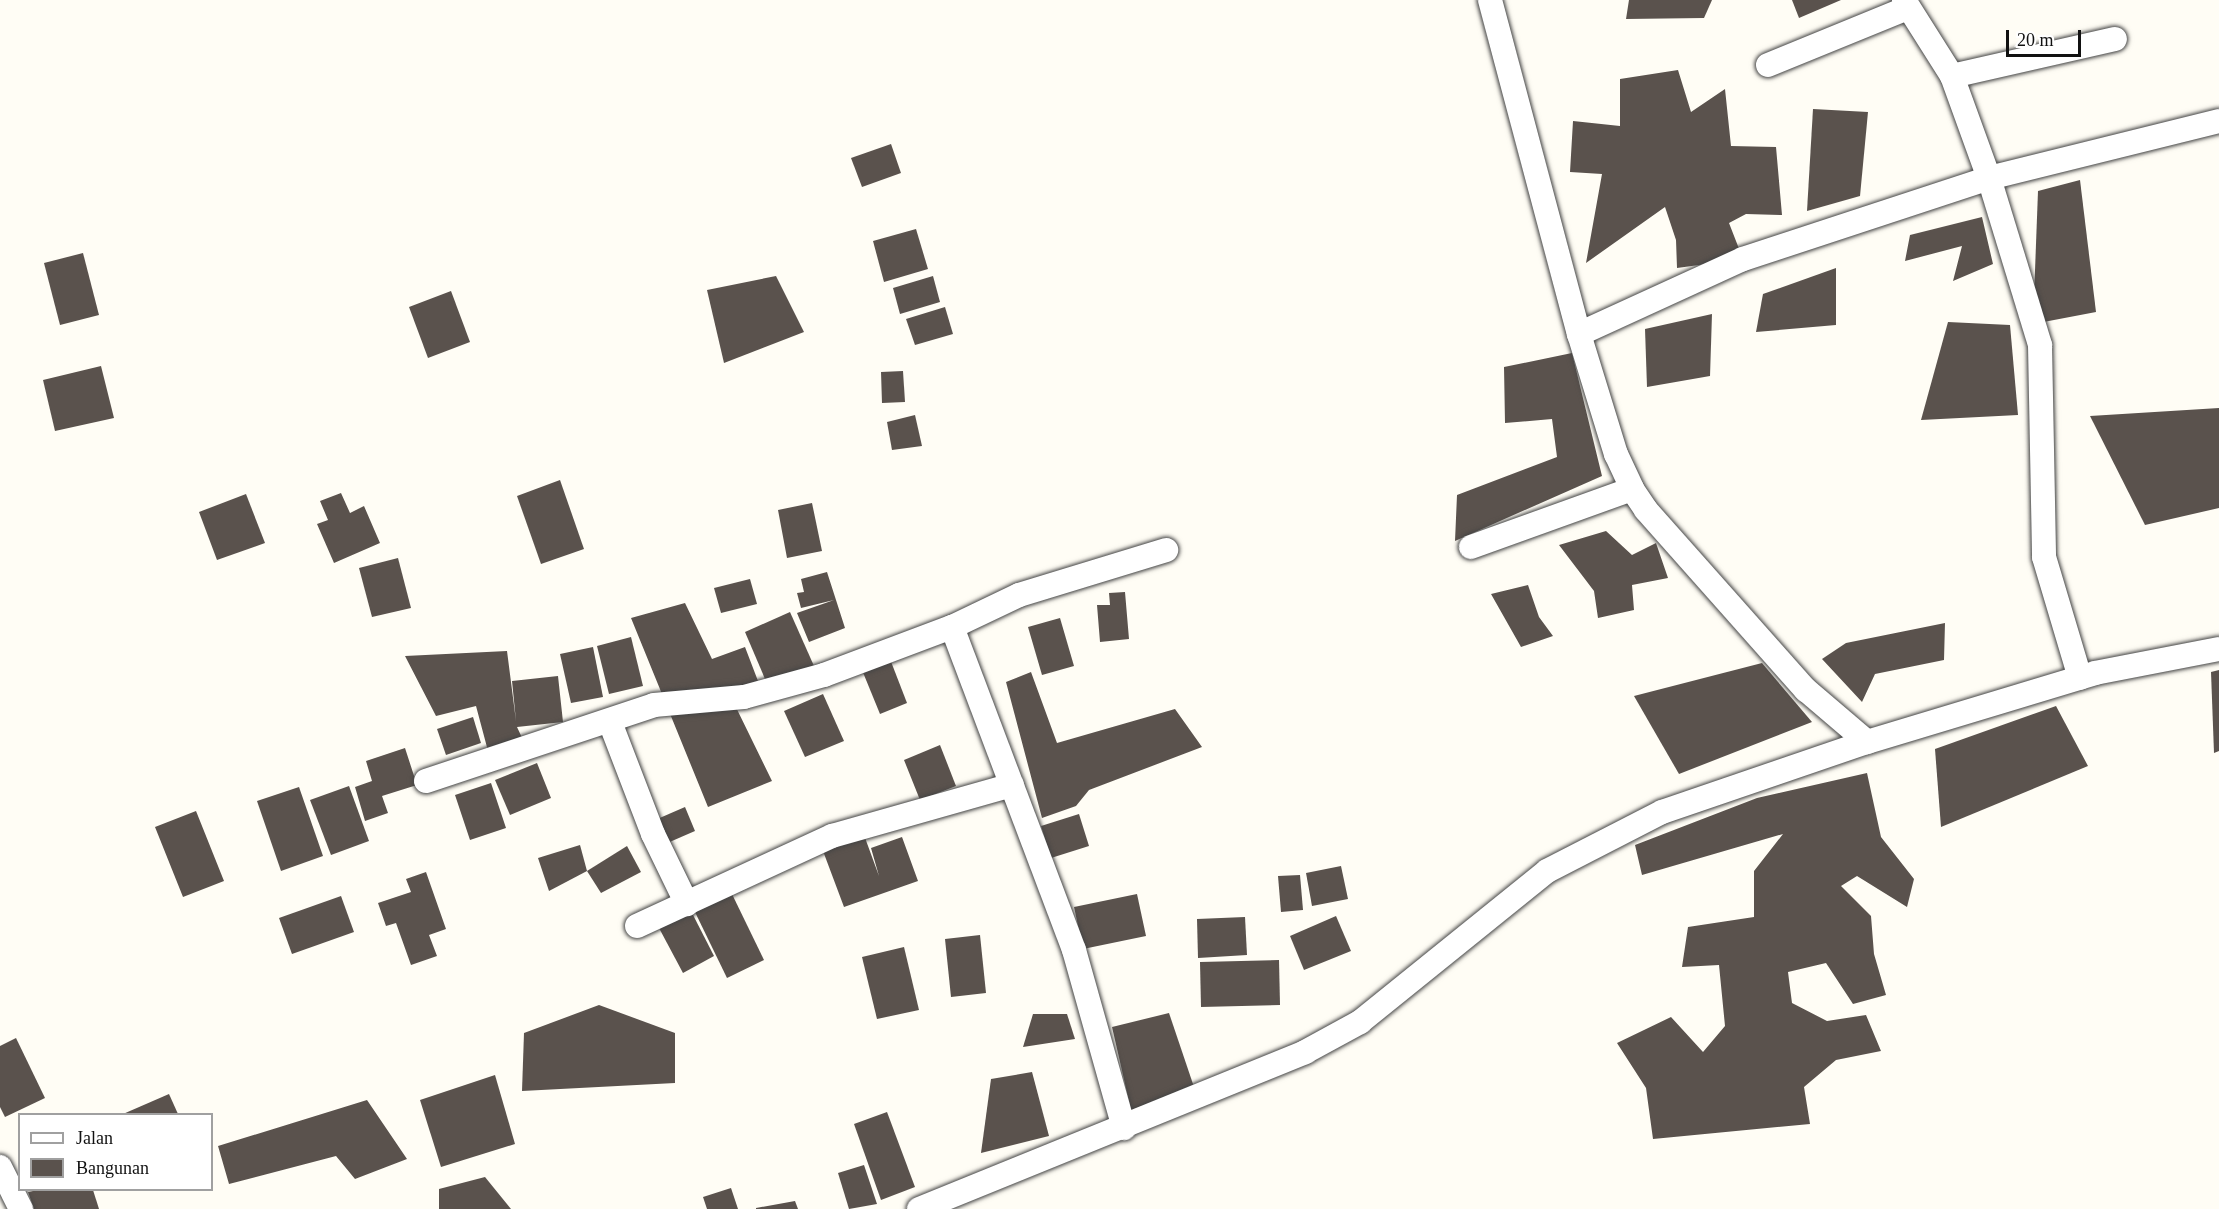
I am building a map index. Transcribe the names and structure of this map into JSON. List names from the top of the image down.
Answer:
{
  "legend": ["Jalan", "Bangunan"],
  "scale_bar": "20 m"
}
